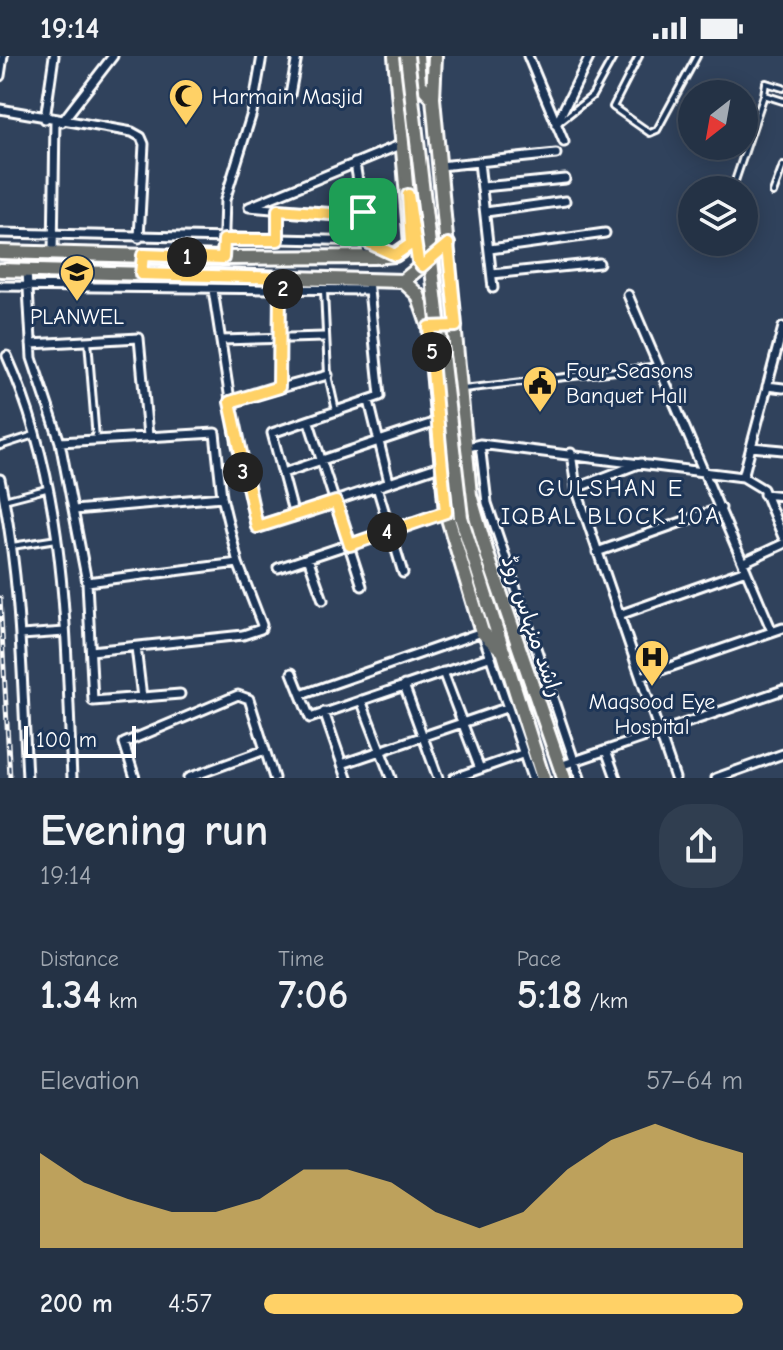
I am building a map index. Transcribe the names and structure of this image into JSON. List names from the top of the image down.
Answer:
{
  "streets": {
    "main road": ["راشد منہاس روڈ"]
  },
  "districts": ["GULSHAN E IQBAL BLOCK 10A"],
  "places": {
    "mosque": ["Harmain Masjid"],
    "school or university": ["PLANWEL"],
    "public building": ["Four Seasons Banquet Hall"],
    "hospital": ["Maqsood Eye Hospital"]
  },
  "scale_bar": "100 m",
  "north": "bottom left",
  "page": {
    "status": "19:14",
    "pins": [
      "1",
      "2",
      "5",
      "3",
      "4"
    ],
    "scale": "100 m",
    "heading": ["Evening run", "19:14"],
    "stats": [
      ["Distance", "1.34 km"],
      ["Time", "7:06"],
      ["Pace", "5:18 /km"]
    ],
    "chart": ["Elevation", "57–64 m"],
    "list": [
      {
        "name": "200 m",
        "note": "4:57"
      }
    ]
  }
}
